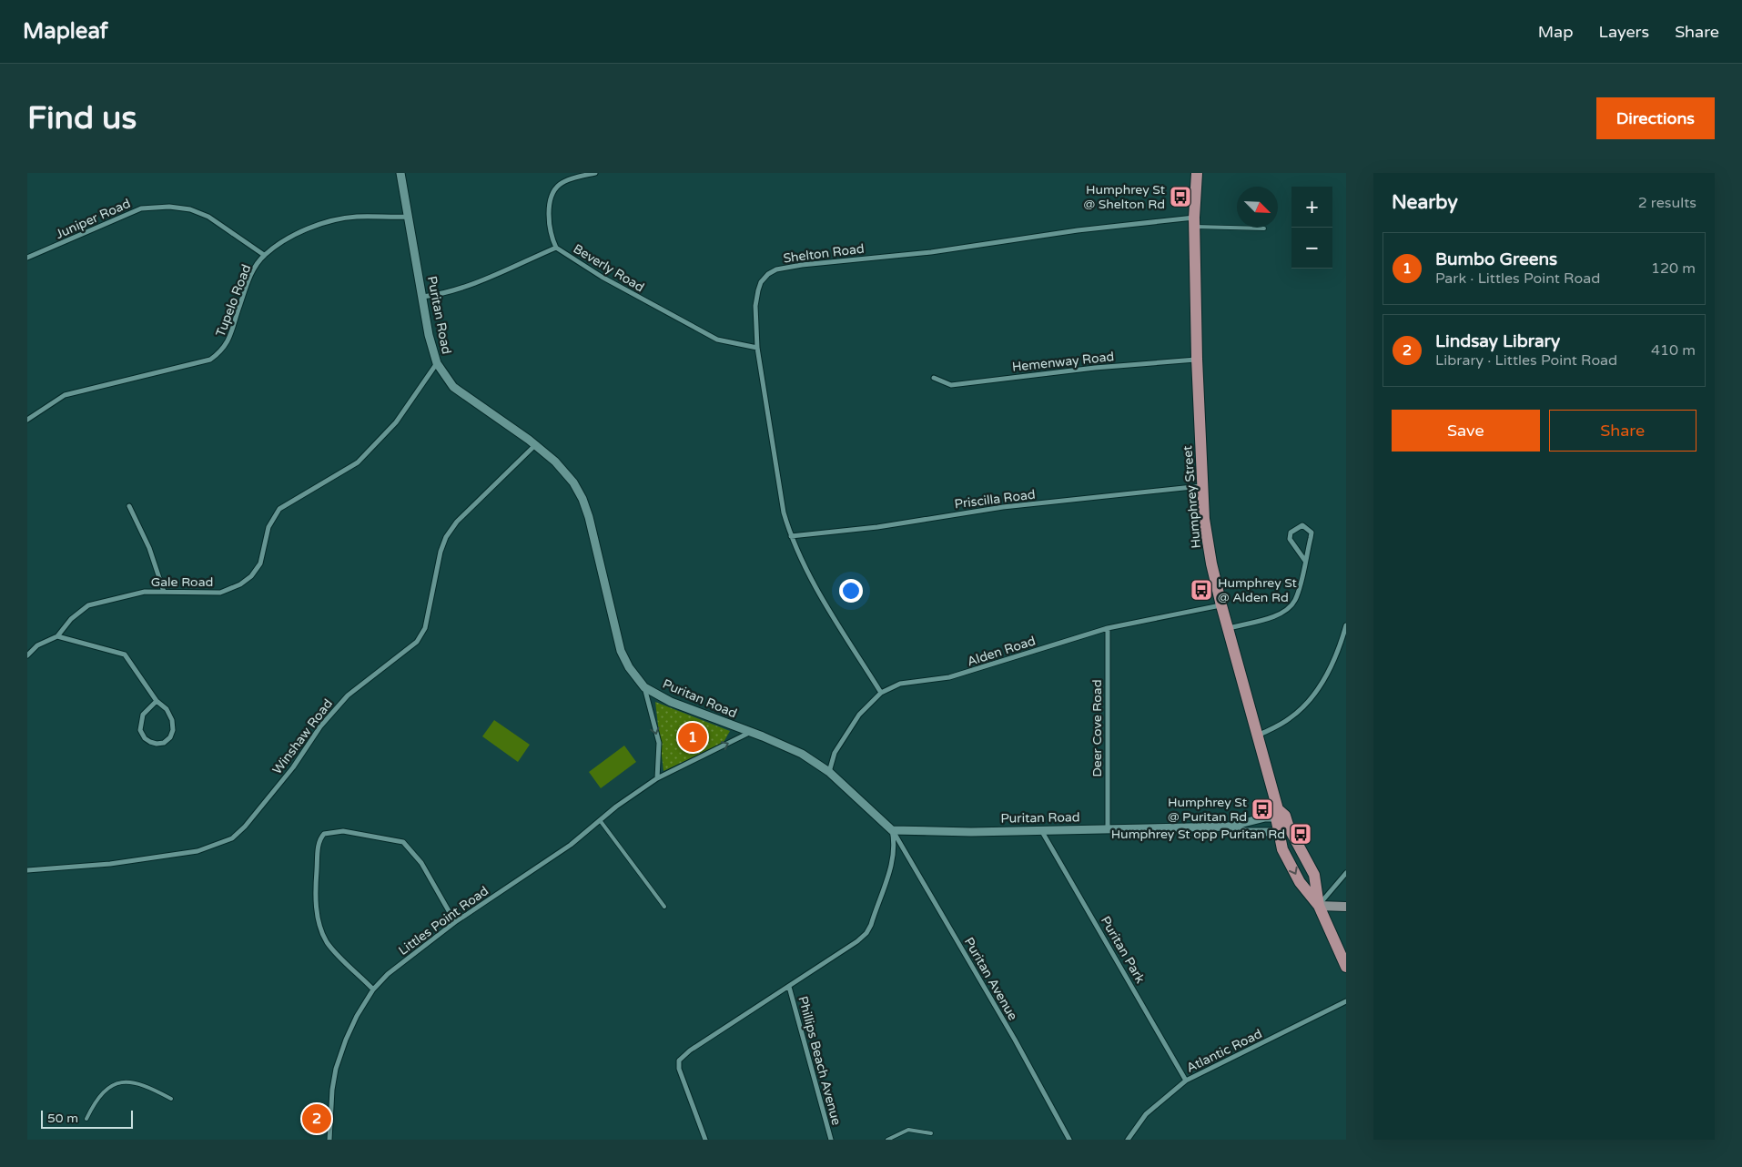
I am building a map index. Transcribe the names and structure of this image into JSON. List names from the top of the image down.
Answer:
{
  "streets": {
    "main road": ["Humphrey Street"],
    "street": [
      "Juniper Road",
      "Shelton Road",
      "Beverly Road",
      "Tupelo Road",
      "Puritan Road",
      "Hemenway Road",
      "Priscilla Road",
      "Gale Road",
      "Alden Road",
      "Deer Cove Road",
      "Winshaw Road",
      "Littles Point Road",
      "Puritan Park",
      "Puritan Avenue",
      "Atlantic Road",
      "Phillips Beach Avenue"
    ]
  },
  "crossings": [
    ["Juniper Road", "Tupelo Road"],
    ["Shelton Road", "Beverly Road"],
    ["Shelton Road", "Humphrey Street"],
    ["Shelton Road", "Priscilla Road"],
    ["Shelton Road", "Alden Road"],
    ["Beverly Road", "Puritan Road"],
    ["Tupelo Road", "Puritan Road"],
    ["Puritan Road", "Humphrey Street"],
    ["Puritan Road", "Gale Road"],
    ["Puritan Road", "Alden Road"],
    ["Puritan Road", "Deer Cove Road"],
    ["Puritan Road", "Winshaw Road"],
    ["Puritan Road", "Littles Point Road"],
    ["Puritan Road", "Puritan Park"],
    ["Puritan Road", "Puritan Avenue"],
    ["Puritan Road", "Phillips Beach Avenue"],
    ["Hemenway Road", "Humphrey Street"],
    ["Humphrey Street", "Priscilla Road"],
    ["Humphrey Street", "Alden Road"],
    ["Alden Road", "Deer Cove Road"],
    ["Puritan Park", "Atlantic Road"],
    ["Puritan Avenue", "Phillips Beach Avenue"]
  ],
  "places": {
    "bus stop": [
      "Humphrey St @ Shelton Rd",
      "Humphrey St @ Alden Rd",
      "Humphrey St @ Puritan Rd",
      "Humphrey St opp Puritan Rd"
    ]
  },
  "scale_bar": "50 m",
  "north": "bottom right",
  "page": {
    "header": "Mapleaf",
    "nav": ["Map", "Layers", "Share"],
    "buttons": [
      "Directions",
      ["Save", "Share"]
    ],
    "title": "Find us",
    "heading": ["Nearby", "2 results"],
    "map_buttons": ["+", "−"],
    "list": [
      {
        "mark": "1",
        "name": "Bumbo Greens",
        "note": "Park · Littles Point Road",
        "value": "120 m"
      },
      {
        "mark": "2",
        "name": "Lindsay Library",
        "note": "Library · Littles Point Road",
        "value": "410 m"
      }
    ],
    "pins": ["1", "2"],
    "scale": "50 m"
  }
}
